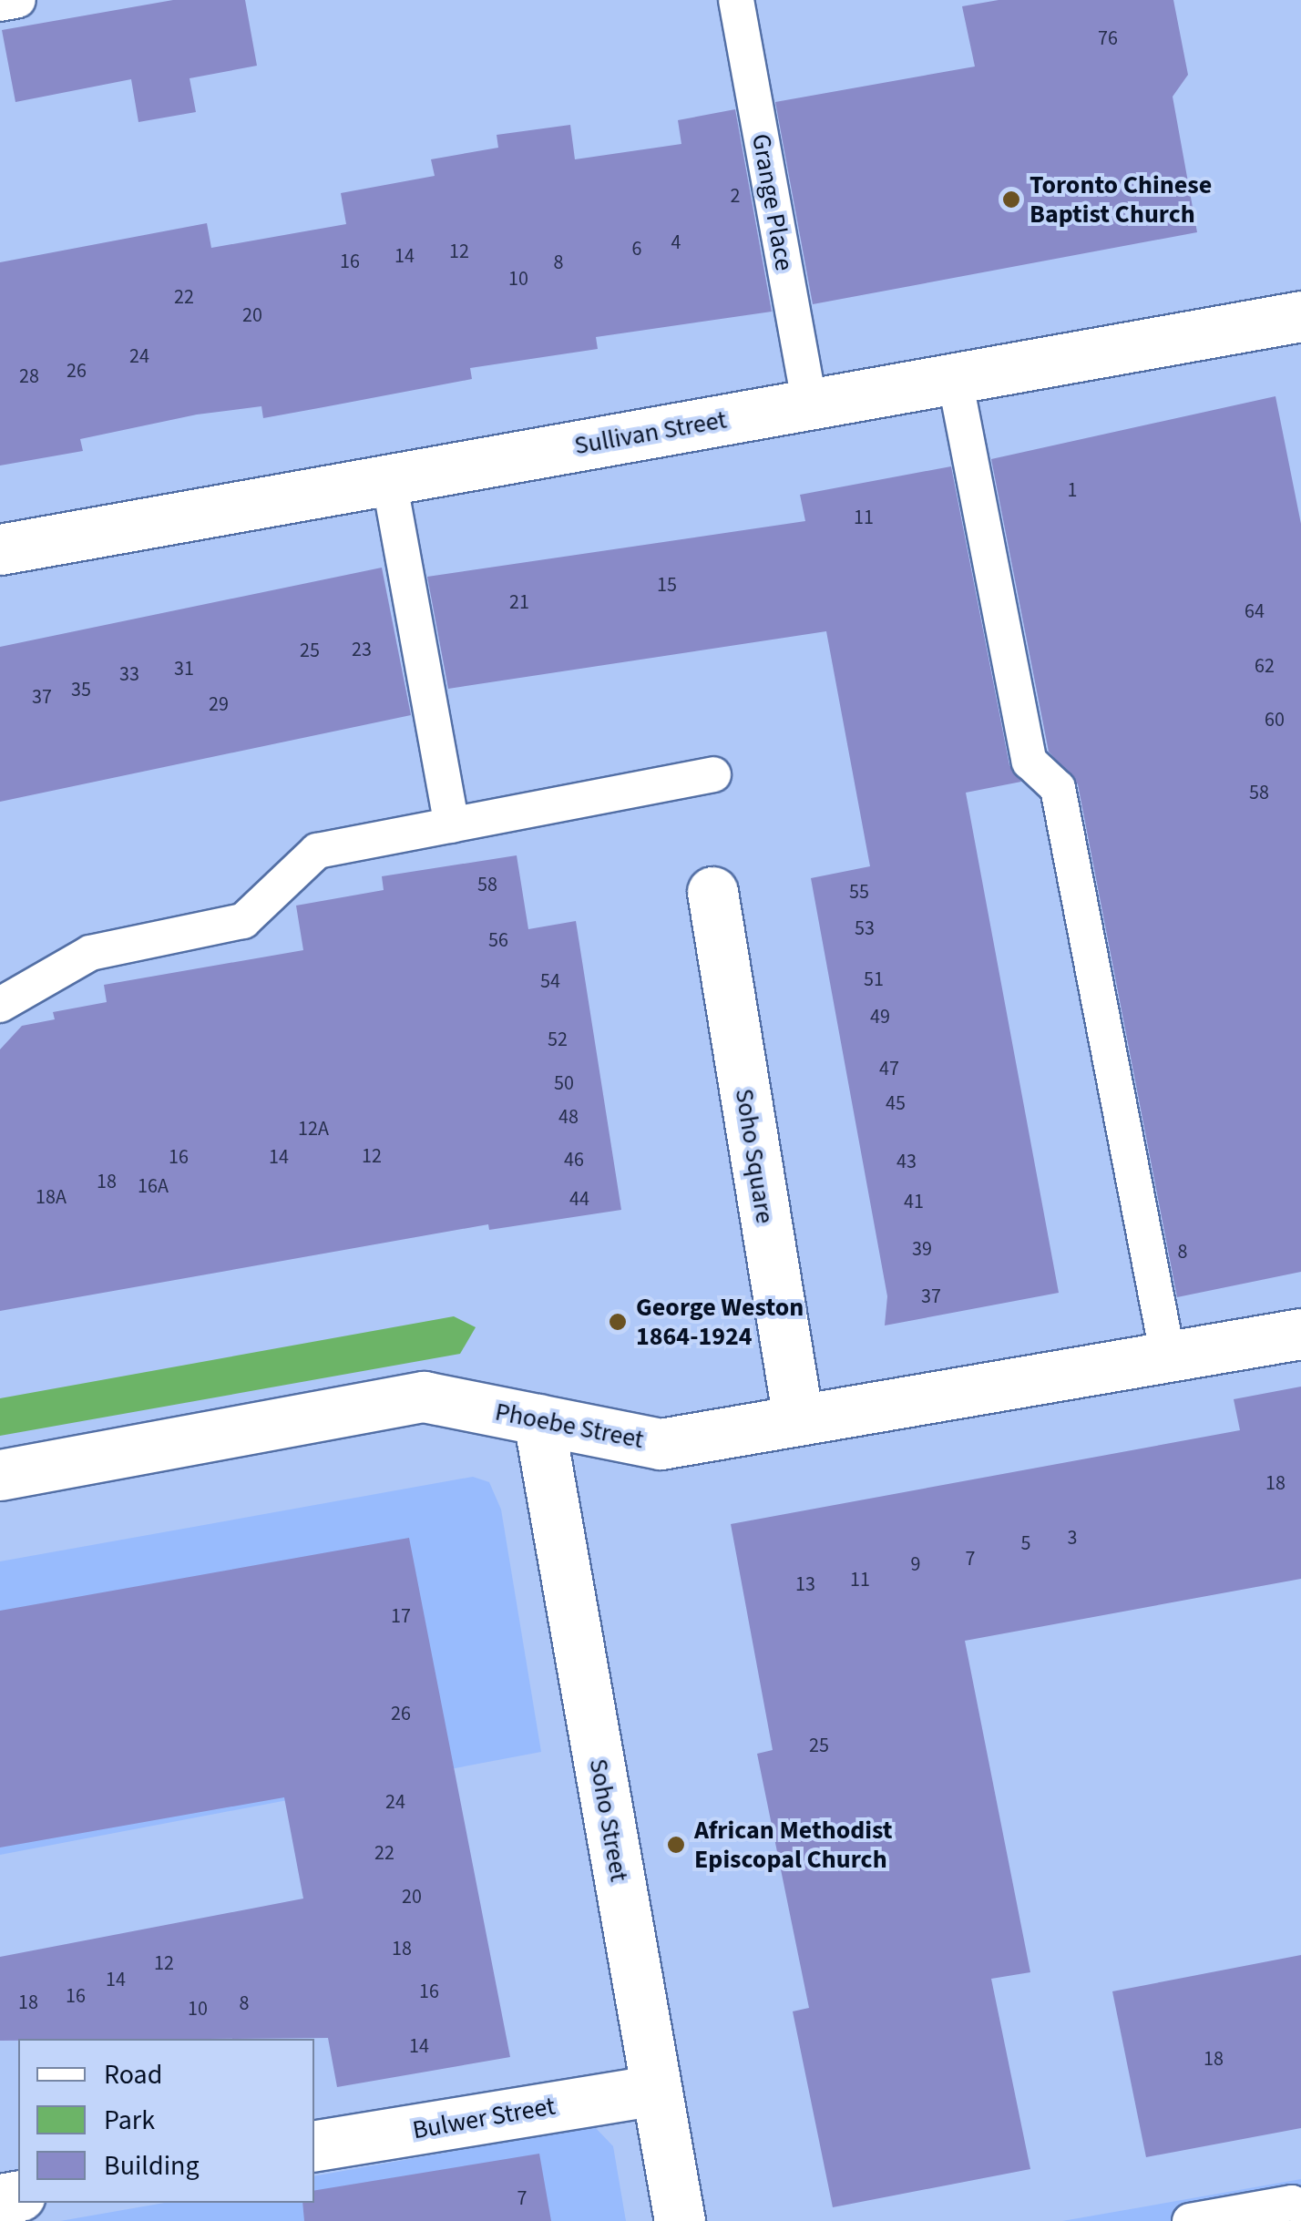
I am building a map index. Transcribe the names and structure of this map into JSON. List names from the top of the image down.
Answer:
{
  "streets": {
    "street": [
      "Sullivan Street",
      "Soho Square",
      "Phoebe Street",
      "Soho Street",
      "Bulwer Street"
    ],
    "lane": ["Grange Place"]
  },
  "crossings": [
    ["Grange Place", "Sullivan Street"],
    ["Soho Square", "Phoebe Street"],
    ["Phoebe Street", "Soho Street"],
    ["Soho Street", "Bulwer Street"]
  ],
  "places": ["Toronto Chinese Baptist Church", "George Weston 1864-1924", "African Methodist Episcopal Church"],
  "house_numbers": [
    "76",
    "2",
    "4",
    "6",
    "12",
    "14",
    "16",
    "8",
    "10",
    "22",
    "20",
    "24",
    "26",
    "28",
    "1",
    "11",
    "15",
    "21",
    "64",
    "23",
    "25",
    "62",
    "31",
    "33",
    "35",
    "37",
    "29",
    "60",
    "58",
    "58",
    "55",
    "53",
    "56",
    "51",
    "54",
    "49",
    "52",
    "47",
    "50",
    "45",
    "48",
    "12A",
    "12",
    "16",
    "14",
    "46",
    "43",
    "18",
    "16A",
    "18A",
    "44",
    "41",
    "39",
    "8",
    "37",
    "18",
    "3",
    "5",
    "7",
    "9",
    "11",
    "13",
    "17",
    "26",
    "25",
    "24",
    "22",
    "20",
    "18",
    "12",
    "14",
    "16",
    "16",
    "18",
    "8",
    "10",
    "14",
    "18",
    "7"
  ],
  "legend": ["Road", "Park", "Building"]
}
